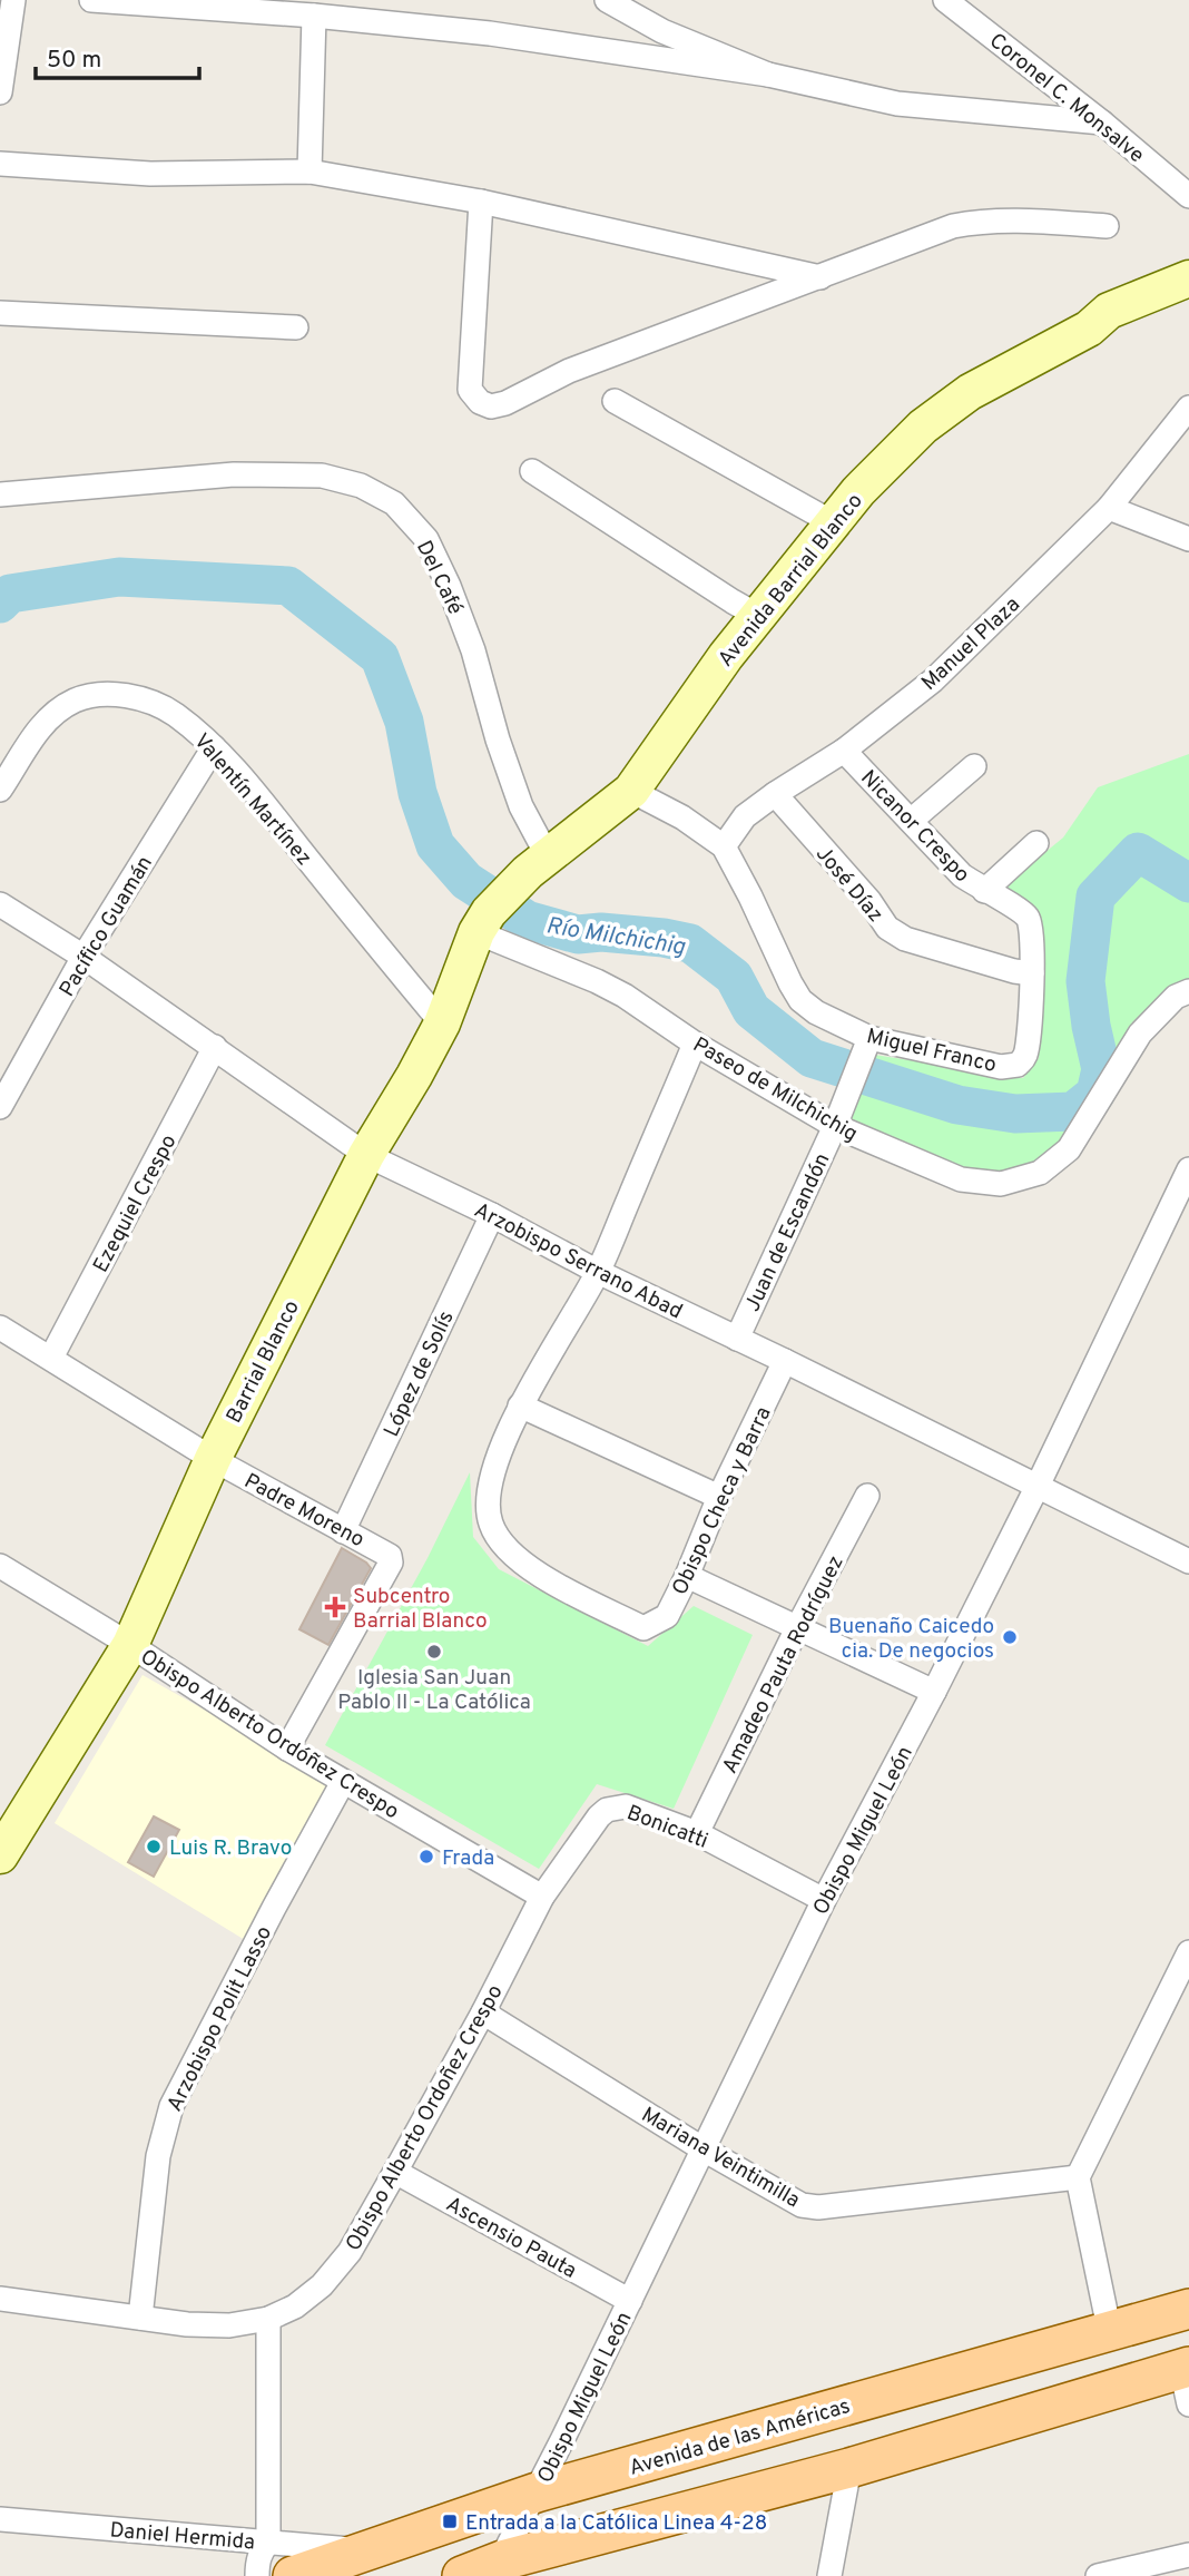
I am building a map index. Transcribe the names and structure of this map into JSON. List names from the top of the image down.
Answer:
{
  "streets": {
    "main road": ["Avenida de las Américas"],
    "street": [
      "Coronel C. Monsalve",
      "Del Café",
      "Avenida Barrial Blanco",
      "Manuel Plaza",
      "Valentín Martínez",
      "Nicanor Crespo",
      "José Díaz",
      "Pacífico Guamán",
      "Miguel Franco",
      "Paseo de Milchichig",
      "Ezequiel Crespo",
      "Juan de Escandón",
      "Arzobispo Serrano Abad",
      "Barrial Blanco",
      "López de Solís",
      "Obispo Checa y Barra",
      "Padre Moreno",
      "Amadeo Pauta Rodríguez",
      "Obispo Alberto Ordóñez Crespo",
      "Bonicatti",
      "Obispo Miguel León",
      "Arzobispo Polit Lasso",
      "Obispo Alberto Ordoñez Crespo",
      "Mariana Veintimilla",
      "Ascensio Pauta",
      "Daniel Hermida"
    ]
  },
  "crossings": [
    ["Del Café", "Avenida Barrial Blanco"],
    ["Del Café", "Barrial Blanco"],
    ["Avenida Barrial Blanco", "Miguel Franco"],
    ["Avenida Barrial Blanco", "Barrial Blanco"],
    ["Manuel Plaza", "Nicanor Crespo"],
    ["Manuel Plaza", "José Díaz"],
    ["Manuel Plaza", "Miguel Franco"],
    ["Valentín Martínez", "Pacífico Guamán"],
    ["Valentín Martínez", "Barrial Blanco"],
    ["Nicanor Crespo", "Miguel Franco"],
    ["José Díaz", "Miguel Franco"],
    ["Pacífico Guamán", "Arzobispo Serrano Abad"],
    ["Miguel Franco", "Juan de Escandón"],
    ["Paseo de Milchichig", "Juan de Escandón"],
    ["Paseo de Milchichig", "Barrial Blanco"],
    ["Ezequiel Crespo", "Arzobispo Serrano Abad"],
    ["Ezequiel Crespo", "Padre Moreno"],
    ["Juan de Escandón", "Arzobispo Serrano Abad"],
    ["Arzobispo Serrano Abad", "Barrial Blanco"],
    ["Arzobispo Serrano Abad", "López de Solís"],
    ["Arzobispo Serrano Abad", "Obispo Checa y Barra"],
    ["Arzobispo Serrano Abad", "Obispo Miguel León"],
    ["Barrial Blanco", "Padre Moreno"],
    ["Barrial Blanco", "Obispo Alberto Ordóñez Crespo"],
    ["López de Solís", "Padre Moreno"],
    ["Padre Moreno", "Obispo Alberto Ordóñez Crespo"],
    ["Amadeo Pauta Rodríguez", "Bonicatti"],
    ["Obispo Alberto Ordóñez Crespo", "Bonicatti"],
    ["Obispo Alberto Ordóñez Crespo", "Arzobispo Polit Lasso"],
    ["Obispo Alberto Ordóñez Crespo", "Obispo Alberto Ordoñez Crespo"],
    ["Bonicatti", "Obispo Miguel León"],
    ["Bonicatti", "Obispo Alberto Ordoñez Crespo"],
    ["Obispo Miguel León", "Mariana Veintimilla"],
    ["Obispo Miguel León", "Ascensio Pauta"],
    ["Obispo Miguel León", "Avenida de las Américas"],
    ["Arzobispo Polit Lasso", "Obispo Alberto Ordoñez Crespo"],
    ["Obispo Alberto Ordoñez Crespo", "Mariana Veintimilla"],
    ["Obispo Alberto Ordoñez Crespo", "Ascensio Pauta"],
    ["Avenida de las Américas", "Daniel Hermida"]
  ],
  "water": ["Río Milchichig"],
  "places": {
    "health": ["Subcentro Barrial Blanco"],
    "other": [
      "Buenaño Caicedo cia. De negocios",
      "Iglesia San Juan Pablo II - La Católica",
      "Luis R. Bravo",
      "Frada"
    ],
    "transit": ["Entrada a la Católica Linea 4-28"]
  },
  "scale_bar": "50 m"
}
